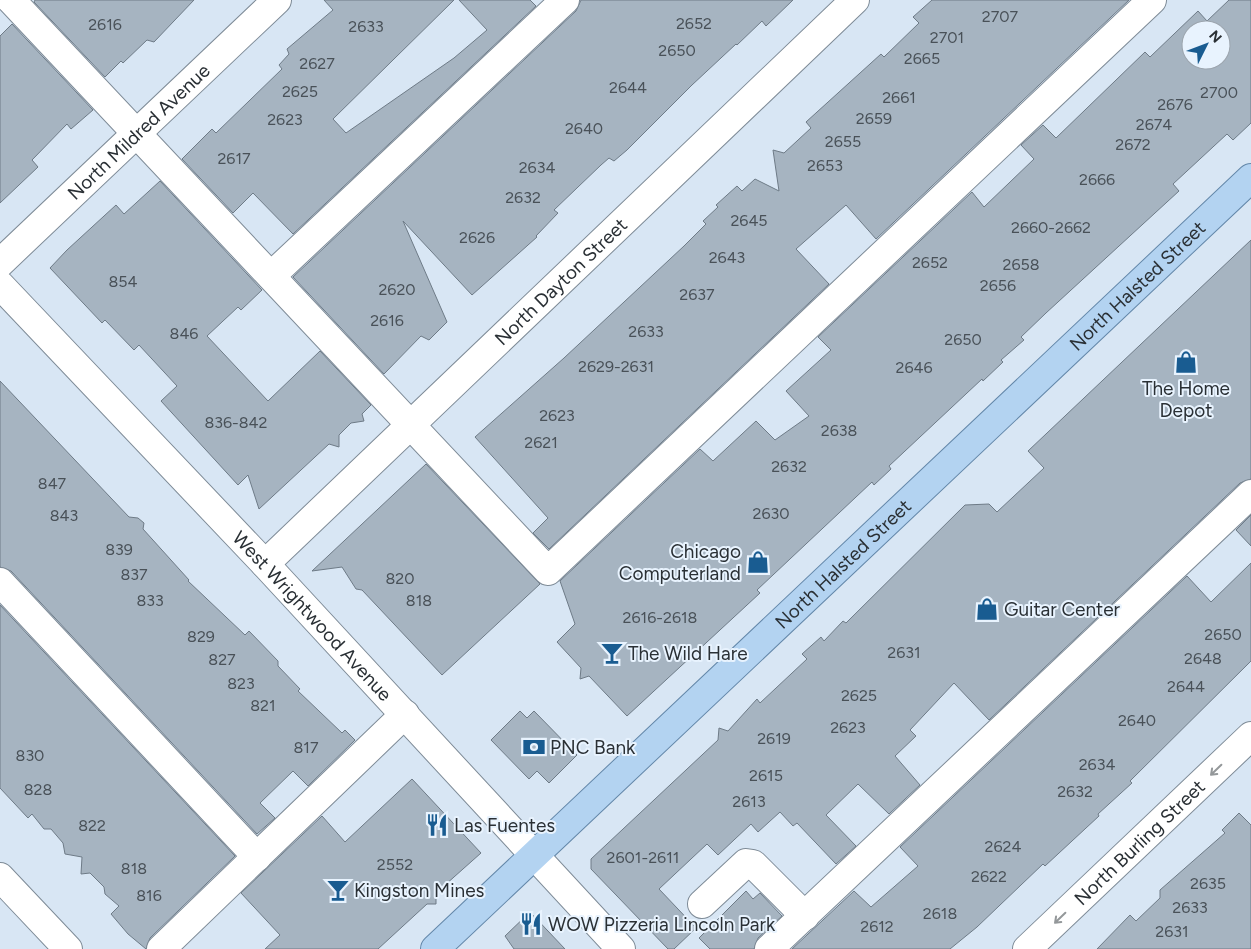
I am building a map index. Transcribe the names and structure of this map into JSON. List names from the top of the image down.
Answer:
{
  "streets": {
    "main road": ["North Halsted Street"],
    "street": [
      "North Mildred Avenue",
      "North Dayton Street",
      "West Wrightwood Avenue",
      "North Burling Street"
    ]
  },
  "crossings": [
    ["North Dayton Street", "West Wrightwood Avenue"],
    ["North Halsted Street", "West Wrightwood Avenue"]
  ],
  "places": {
    "shop": ["The Home Depot", "Chicago Computerland", "Guitar Center"],
    "bar": ["The Wild Hare", "Kingston Mines"],
    "bank": ["PNC Bank"],
    "restaurant": ["Las Fuentes", "WOW Pizzeria Lincoln Park"]
  },
  "house_numbers": [
    "2707",
    "2652",
    "2616",
    "2633",
    "2701",
    "2650",
    "2665",
    "2627",
    "2644",
    "2625",
    "2700",
    "2661",
    "2676",
    "2659",
    "2623",
    "2674",
    "2640",
    "2655",
    "2672",
    "2617",
    "2653",
    "2634",
    "2666",
    "2632",
    "2645",
    "2660-2662",
    "2626",
    "2643",
    "2652",
    "2658",
    "854",
    "2656",
    "2620",
    "2637",
    "2616",
    "2633",
    "846",
    "2650",
    "2629-2631",
    "2646",
    "2623",
    "836-842",
    "2638",
    "2621",
    "2632",
    "847",
    "2630",
    "843",
    "839",
    "837",
    "820",
    "833",
    "818",
    "2616-2618",
    "2650",
    "829",
    "2631",
    "2648",
    "827",
    "823",
    "2644",
    "2625",
    "821",
    "2640",
    "2623",
    "2619",
    "817",
    "830",
    "2634",
    "2615",
    "828",
    "2632",
    "2613",
    "822",
    "2624",
    "2601-2611",
    "2552",
    "818",
    "2622",
    "2635",
    "816",
    "2633",
    "2618",
    "2612",
    "2631"
  ],
  "north": "top right"
}
